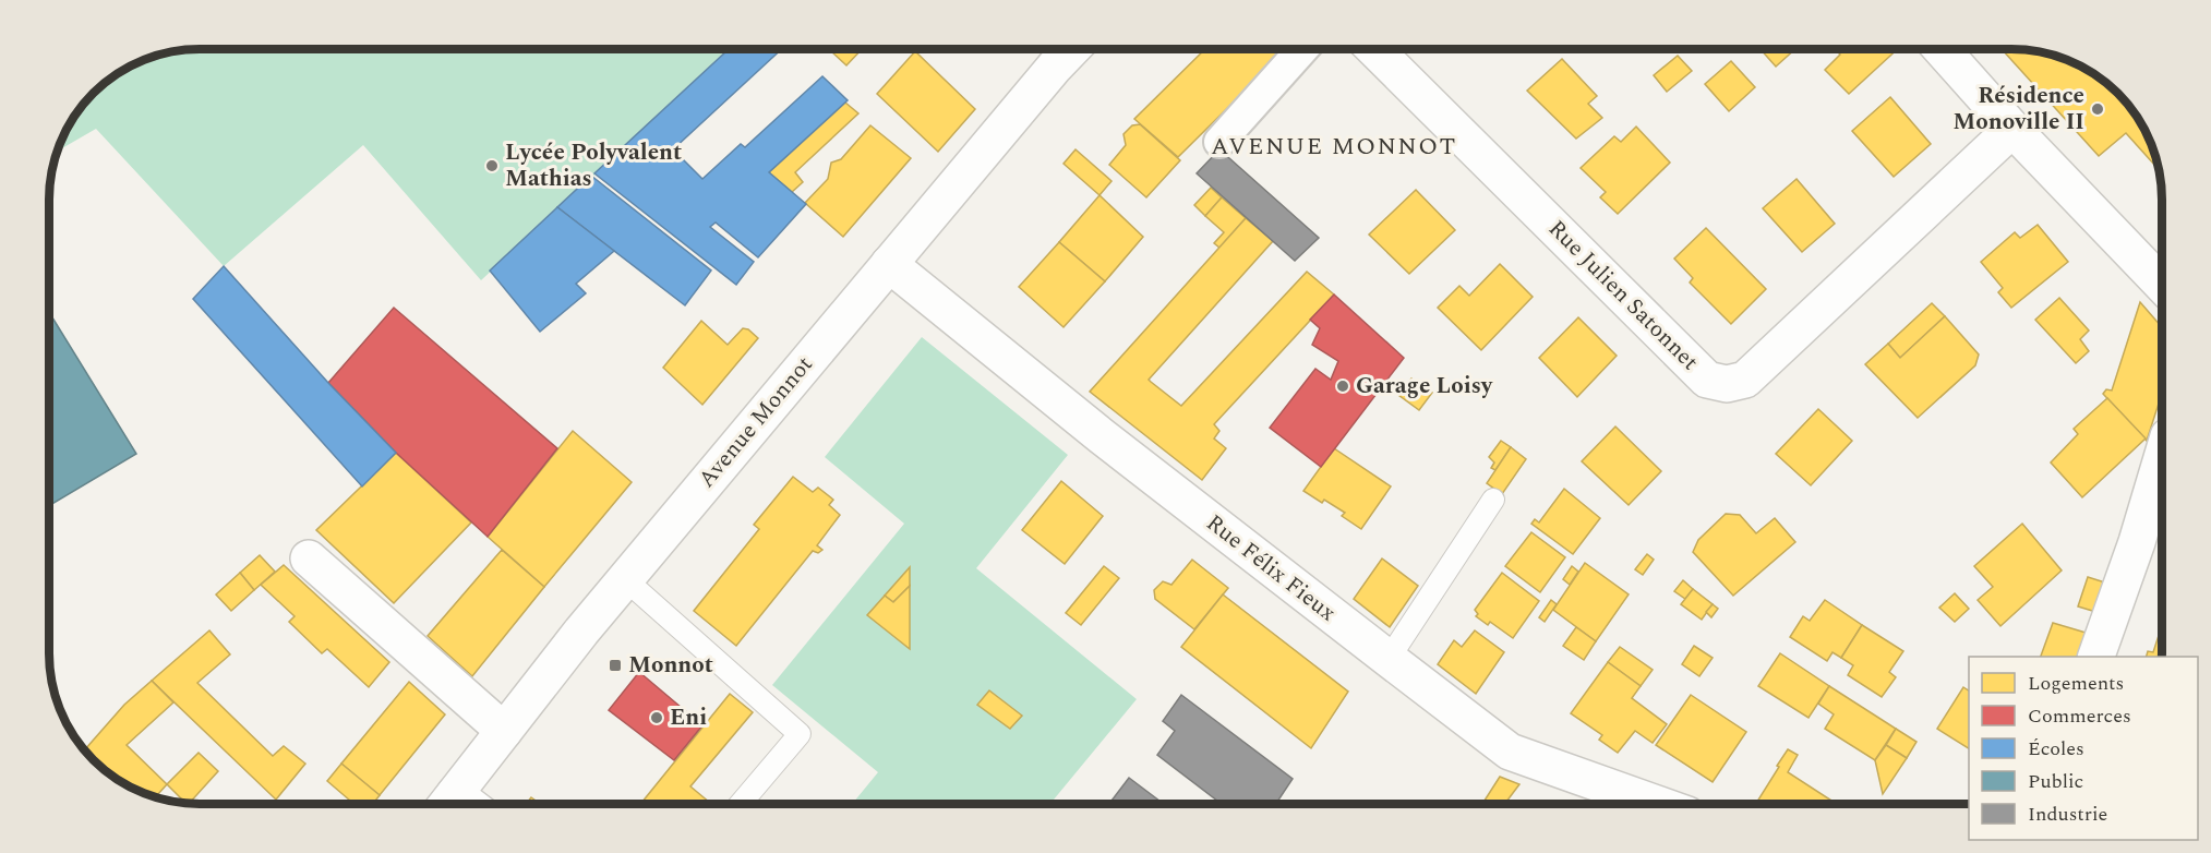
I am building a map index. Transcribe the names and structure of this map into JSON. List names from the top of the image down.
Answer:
{
  "streets": {
    "street": ["Rue Julien Satonnet", "Avenue Monnot", "Rue Félix Fieux"]
  },
  "crossings": [
    ["Avenue Monnot", "Rue Félix Fieux"]
  ],
  "districts": ["AVENUE MONNOT"],
  "places": {
    "other": [
      "Résidence Monoville II",
      "Lycée Polyvalent Mathias",
      "Garage Loisy",
      "Eni"
    ],
    "transit": ["Monnot"]
  },
  "legend": [
    "Logements",
    "Commerces",
    "Écoles",
    "Public",
    "Industrie"
  ]
}
